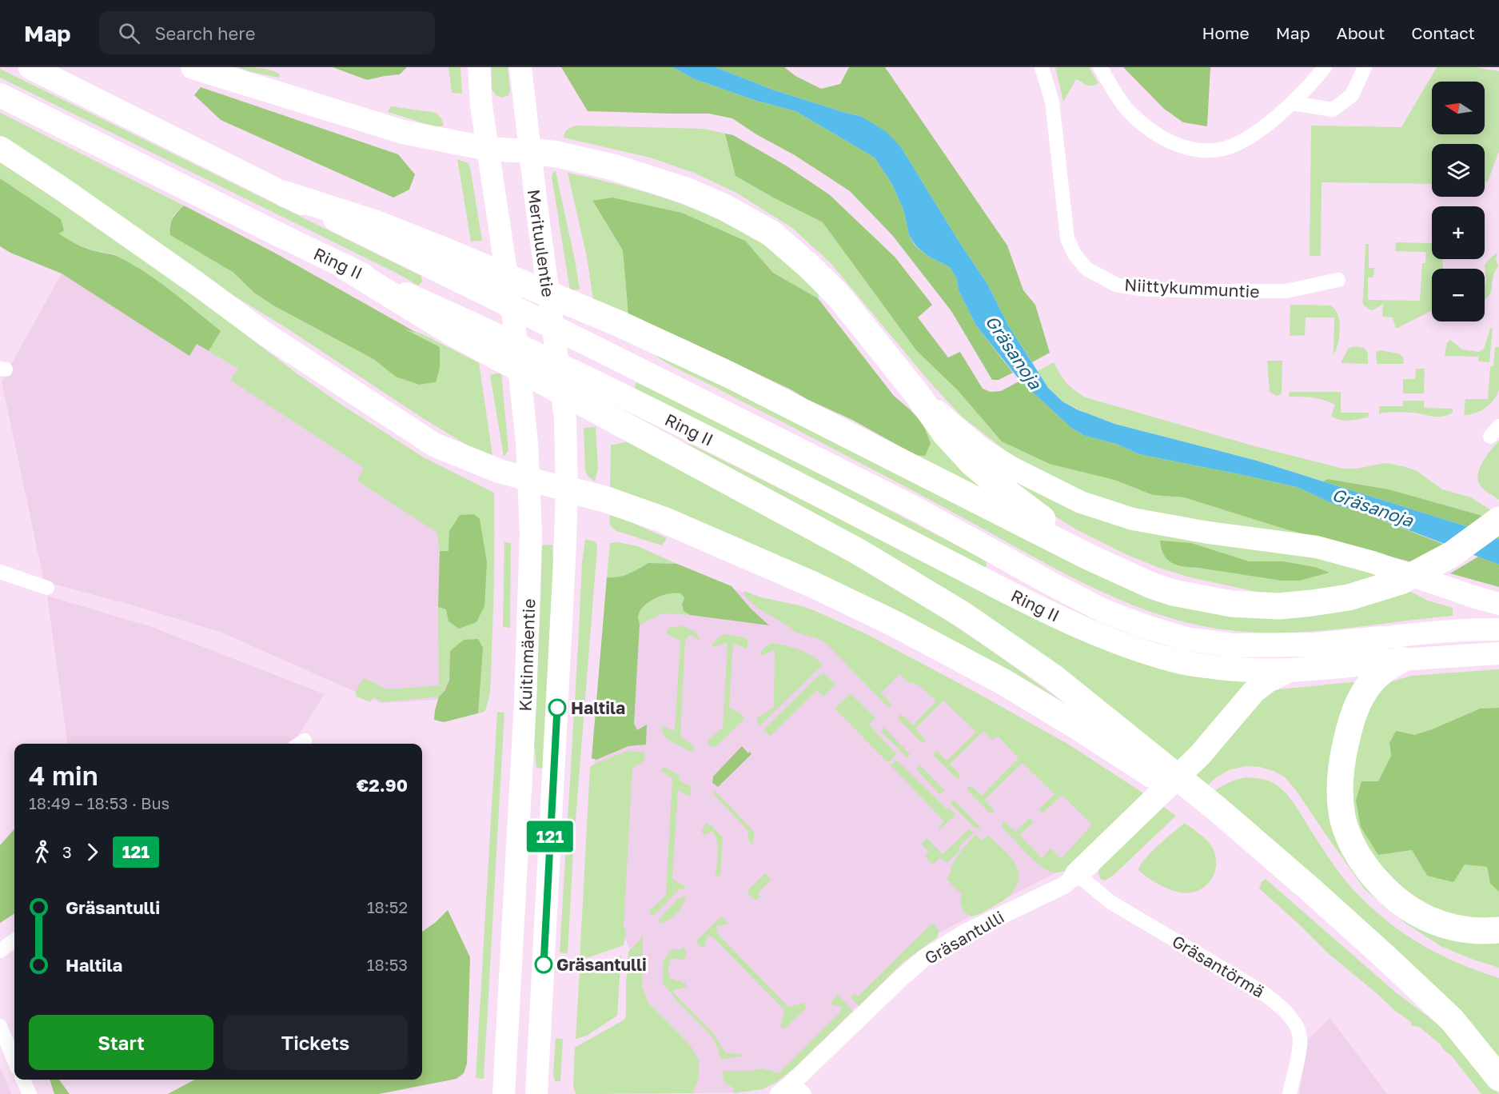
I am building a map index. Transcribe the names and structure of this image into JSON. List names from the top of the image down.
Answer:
{
  "streets": {
    "highway": ["Ring II"],
    "main road": ["Merituulentie", "Kuitinmäentie"],
    "street": ["Niittykummuntie", "Gräsantulli", "Gräsantörmä"]
  },
  "crossings": [
    ["Merituulentie", "Kuitinmäentie"],
    ["Gräsantulli", "Gräsantörmä"]
  ],
  "water": ["Gräsanoja"],
  "places": ["Haltila", "Gräsantulli"],
  "lines": ["bus line 121"],
  "north": "left",
  "page": {
    "header": "Map",
    "search": "Search here",
    "nav": [
      "Home",
      "Map",
      "About",
      "Contact"
    ],
    "on_map": "121",
    "map_buttons": ["+", "−"],
    "heading": ["4 min", "18:49 – 18:53 · Bus", "€2.90"],
    "legs": ["3", "121"],
    "list": [
      {
        "name": "Gräsantulli",
        "value": "18:52"
      },
      {
        "name": "Haltila",
        "value": "18:53"
      }
    ],
    "buttons": ["Start", "Tickets"]
  }
}
